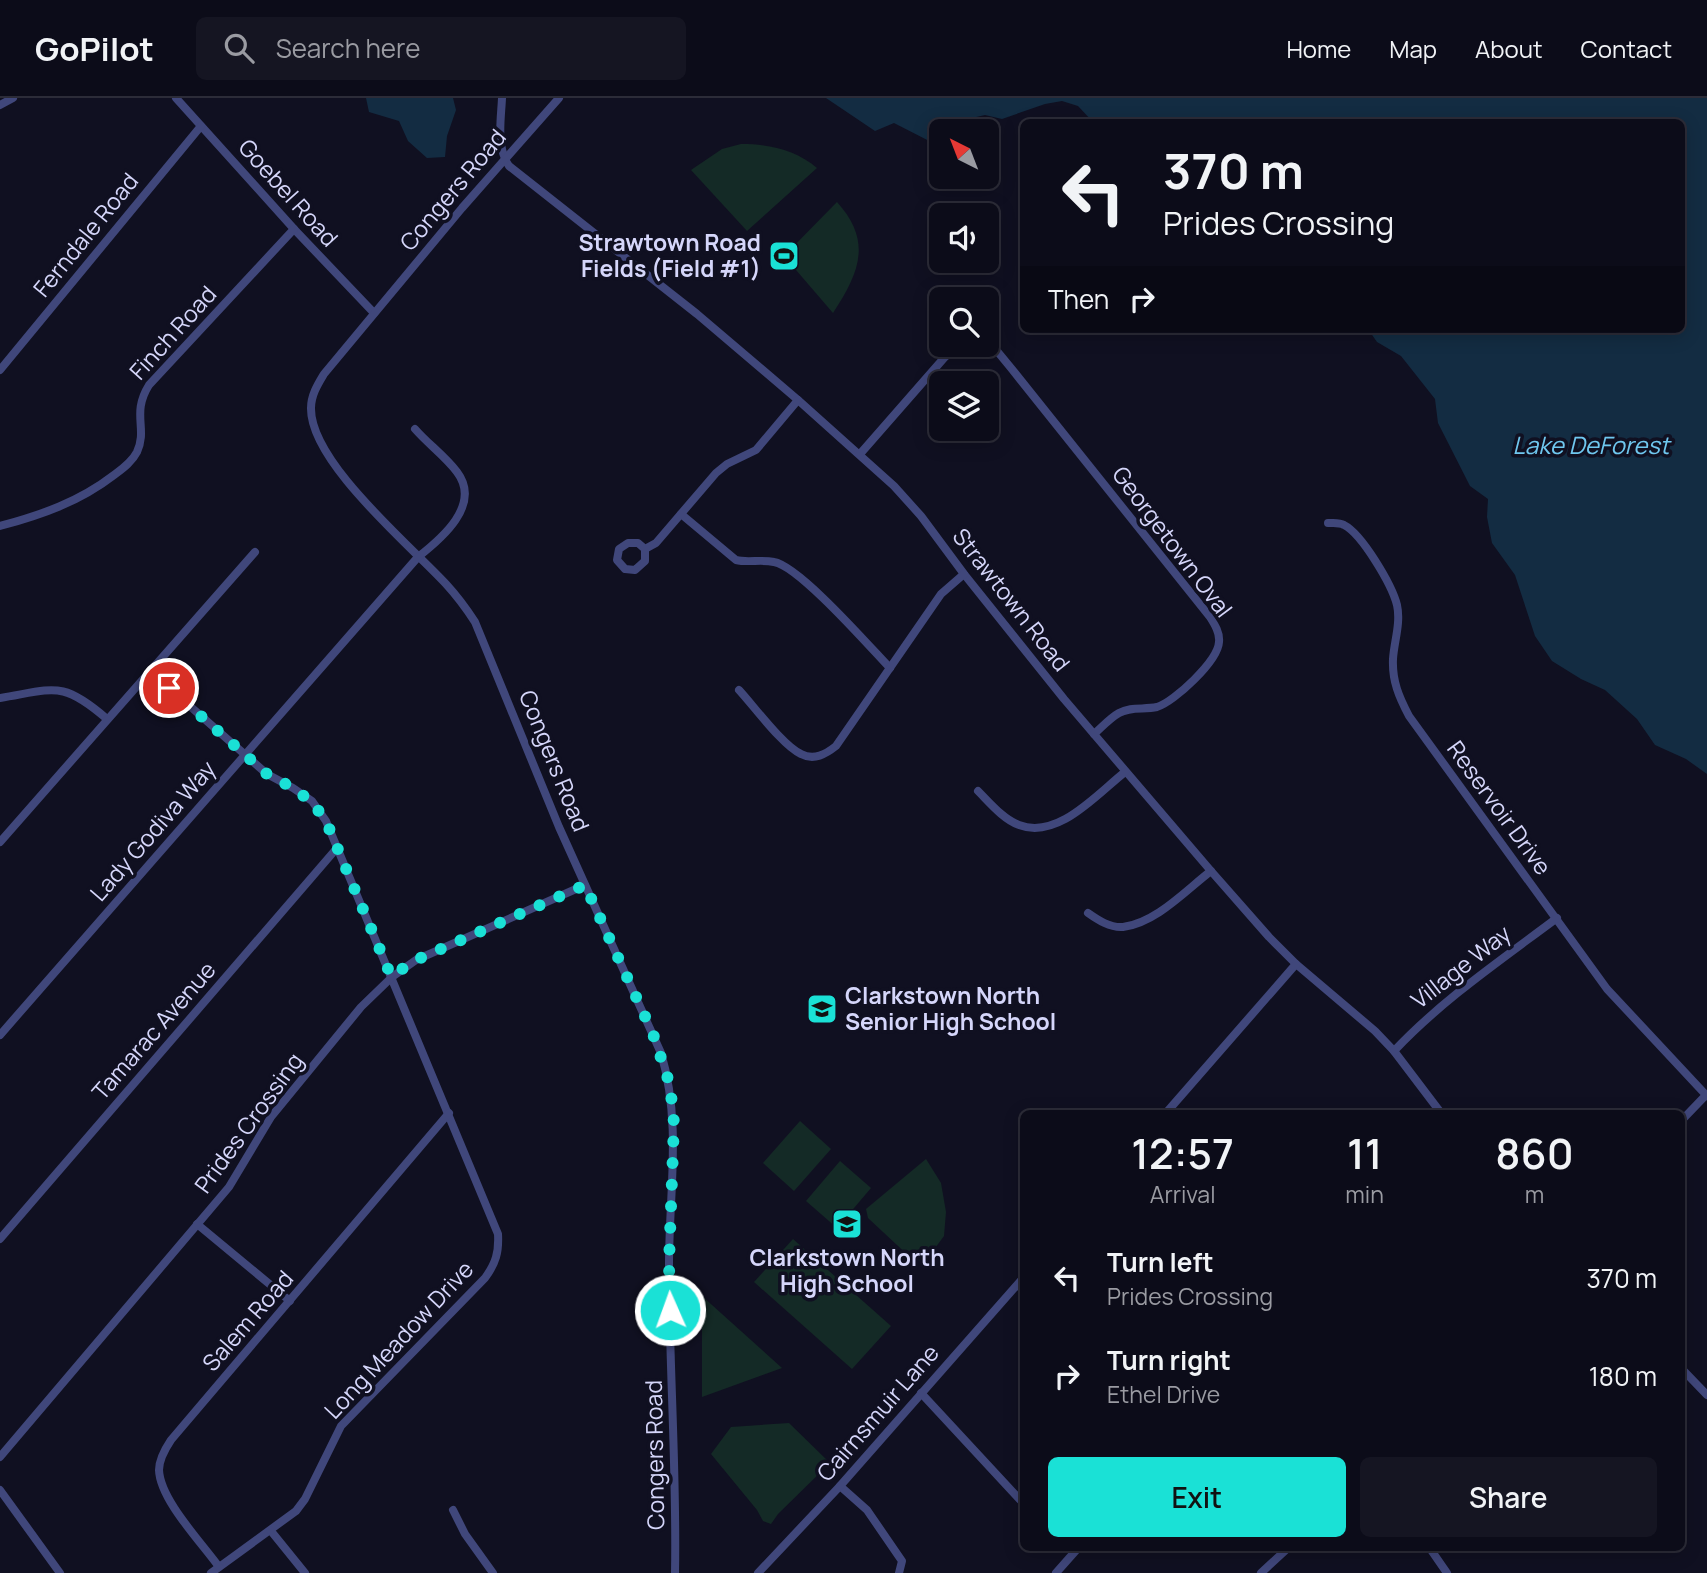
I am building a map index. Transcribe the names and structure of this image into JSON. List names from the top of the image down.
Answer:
{
  "streets": {
    "street": [
      "Congers Road",
      "Goebel Road",
      "Ferndale Road",
      "Finch Road",
      "Georgetown Oval",
      "Strawtown Road",
      "Reservoir Drive",
      "Lady Godiva Way",
      "Village Way",
      "Tamarac Avenue",
      "Prides Crossing",
      "Salem Road",
      "Long Meadow Drive",
      "Cairnsmuir Lane"
    ]
  },
  "crossings": [
    ["Congers Road", "Goebel Road"],
    ["Congers Road", "Strawtown Road"],
    ["Congers Road", "Lady Godiva Way"],
    ["Congers Road", "Prides Crossing"],
    ["Goebel Road", "Ferndale Road"],
    ["Goebel Road", "Finch Road"],
    ["Georgetown Oval", "Strawtown Road"],
    ["Strawtown Road", "Village Way"],
    ["Reservoir Drive", "Village Way"],
    ["Lady Godiva Way", "Long Meadow Drive"],
    ["Tamarac Avenue", "Long Meadow Drive"],
    ["Prides Crossing", "Long Meadow Drive"],
    ["Salem Road", "Long Meadow Drive"]
  ],
  "water": ["Lake DeForest"],
  "places": {
    "sports": ["Strawtown Road Fields (Field #1)"],
    "school or university": ["Clarkstown North Senior High School", "Clarkstown North High School"]
  },
  "north": "top left",
  "page": {
    "header": "GoPilot",
    "search": "Search here",
    "nav": [
      "Home",
      "Map",
      "About",
      "Contact"
    ],
    "turn": ["370 m", "Prides Crossing"],
    "then": "Then",
    "eta": [
      "12:57",
      "Arrival",
      "11",
      "min",
      "860",
      "m"
    ],
    "list": [
      {
        "name": "Turn left",
        "note": "Prides Crossing",
        "value": "370 m"
      },
      {
        "name": "Turn right",
        "note": "Ethel Drive",
        "value": "180 m"
      }
    ],
    "buttons": ["Exit", "Share"]
  }
}
